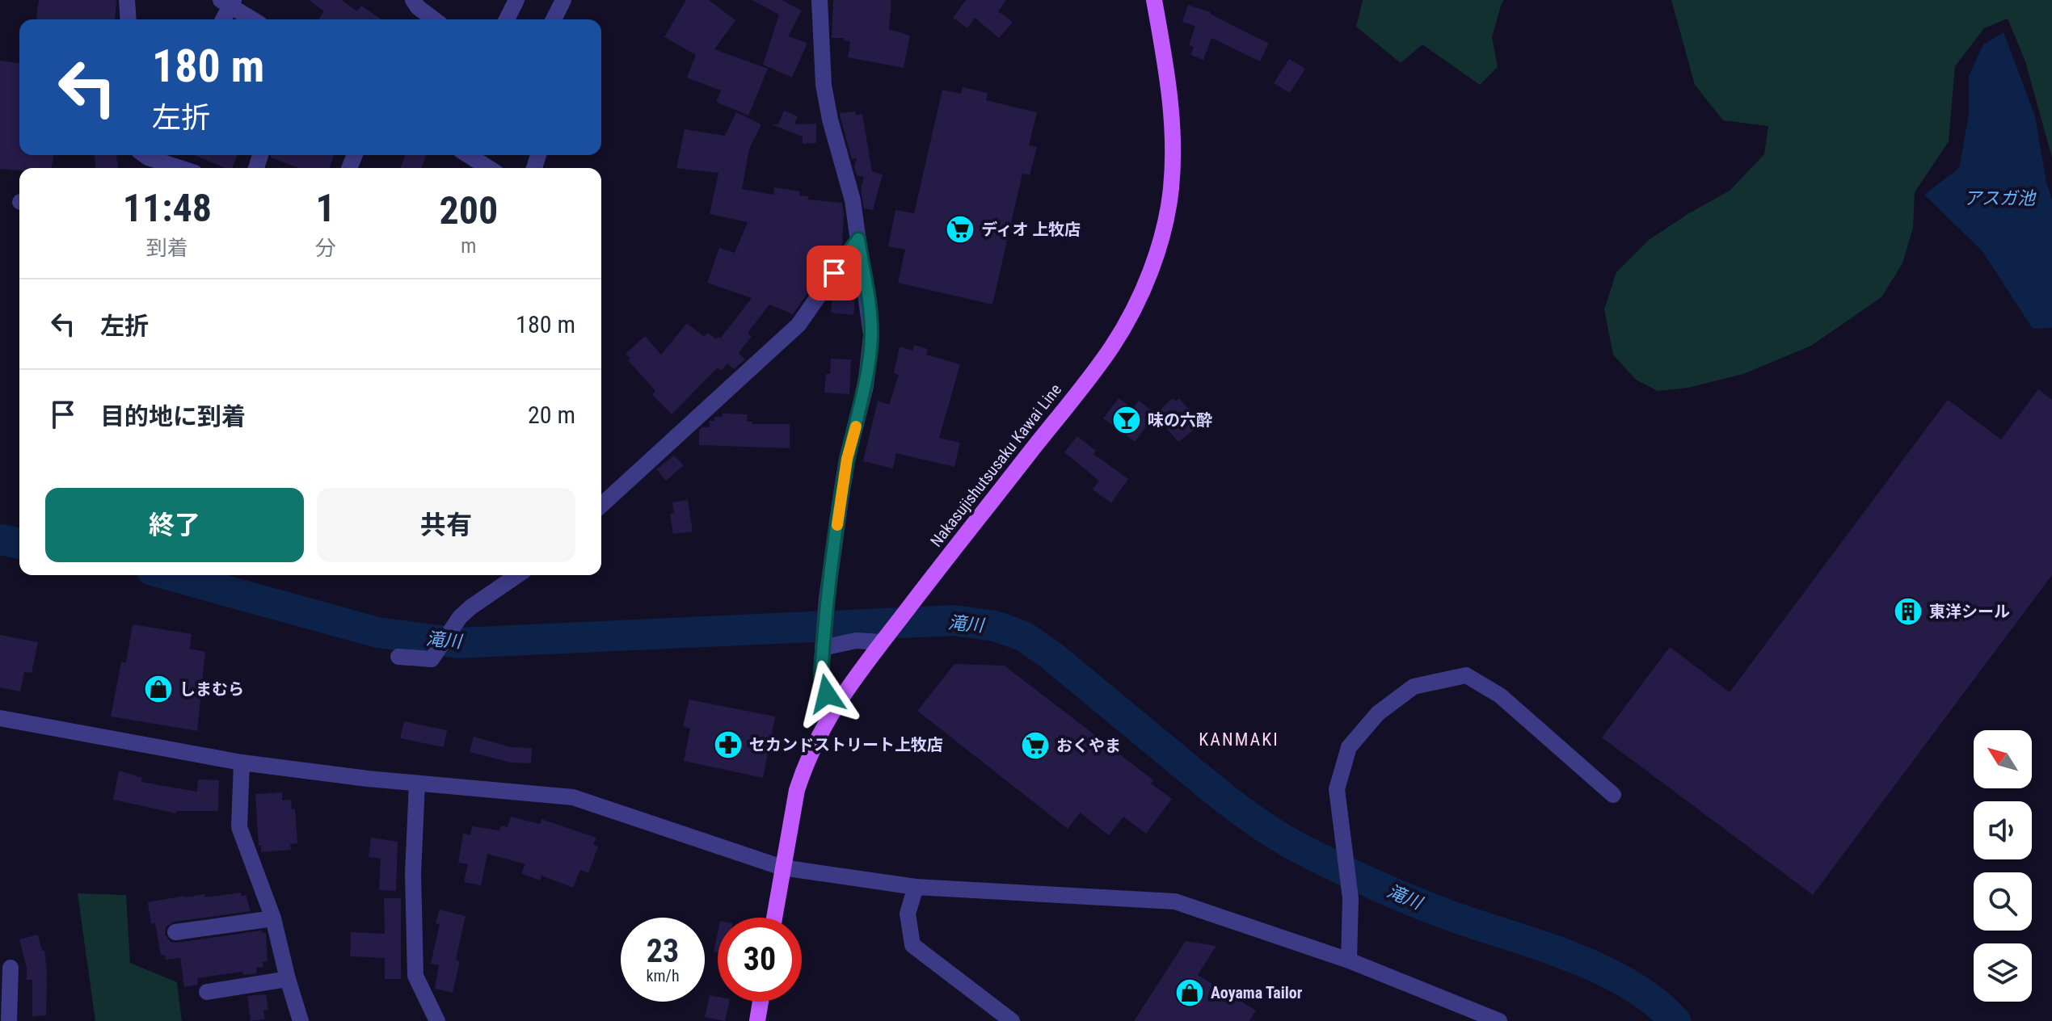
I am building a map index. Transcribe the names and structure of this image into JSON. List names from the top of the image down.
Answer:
{
  "streets": {
    "main road": ["Nakasujishutsusaku Kawai Line"]
  },
  "districts": ["KANMAKI"],
  "water": ["アスガ池", "滝川"],
  "places": {
    "supermarket": ["ディオ 上牧店", "おくやま"],
    "bar": ["味の六酔"],
    "building": ["東洋シール"],
    "shop": ["しまむら", "Aoyama Tailor"],
    "pharmacy": ["セカンドストリート上牧店"]
  },
  "north": "top left",
  "page": {
    "turn": ["180 m", "左折"],
    "eta": [
      "11:48",
      "到着",
      "1",
      "分",
      "200",
      "m"
    ],
    "list": [
      {
        "name": "左折",
        "value": "180 m"
      },
      {
        "name": "目的地に到着",
        "value": "20 m"
      }
    ],
    "buttons": ["終了", "共有"],
    "speed": "23 km/h",
    "limit": "30"
  }
}
